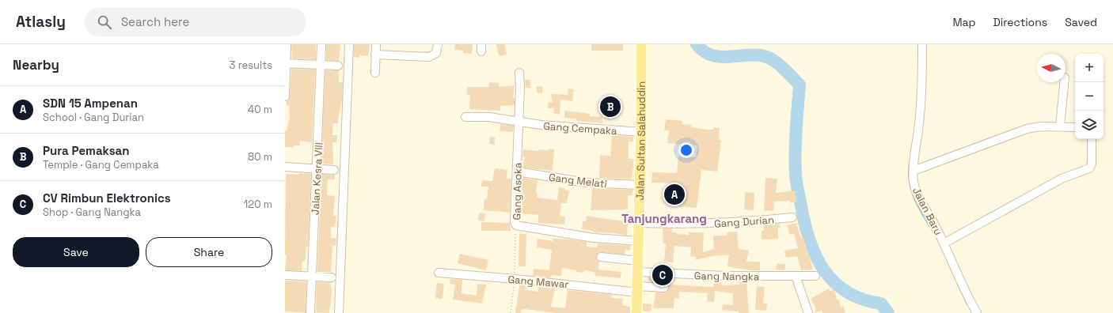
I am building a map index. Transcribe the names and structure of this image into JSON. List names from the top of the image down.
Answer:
{
  "streets": {
    "main road": ["Jalan Sultan Salahuddin"],
    "street": [
      "Gang Cempaka",
      "Jalan Kesra VIII",
      "Gang Melati",
      "Gang Asoka",
      "Jalan Baru",
      "Gang Durian",
      "Gang Nangka",
      "Gang Mawar"
    ]
  },
  "crossings": [
    ["Gang Cempaka", "Jalan Sultan Salahuddin"],
    ["Gang Cempaka", "Gang Asoka"],
    ["Jalan Sultan Salahuddin", "Gang Melati"],
    ["Jalan Sultan Salahuddin", "Gang Asoka"],
    ["Jalan Sultan Salahuddin", "Gang Durian"],
    ["Jalan Sultan Salahuddin", "Gang Nangka"],
    ["Jalan Sultan Salahuddin", "Gang Mawar"],
    ["Gang Melati", "Gang Asoka"]
  ],
  "districts": ["Tanjungkarang"],
  "north": "left",
  "page": {
    "header": "Atlasly",
    "search": "Search here",
    "nav": ["Map", "Directions", "Saved"],
    "heading": ["Nearby", "3 results"],
    "map_buttons": ["+", "−"],
    "list": [
      {
        "mark": "A",
        "name": "SDN 15 Ampenan",
        "note": "School · Gang Durian",
        "value": "40 m"
      },
      {
        "mark": "B",
        "name": "Pura Pemaksan",
        "note": "Temple · Gang Cempaka",
        "value": "80 m"
      },
      {
        "mark": "C",
        "name": "CV Rimbun Elektronics",
        "note": "Shop · Gang Nangka",
        "value": "120 m"
      }
    ],
    "pins": ["B", "A", "C"],
    "buttons": ["Save", "Share"]
  }
}
